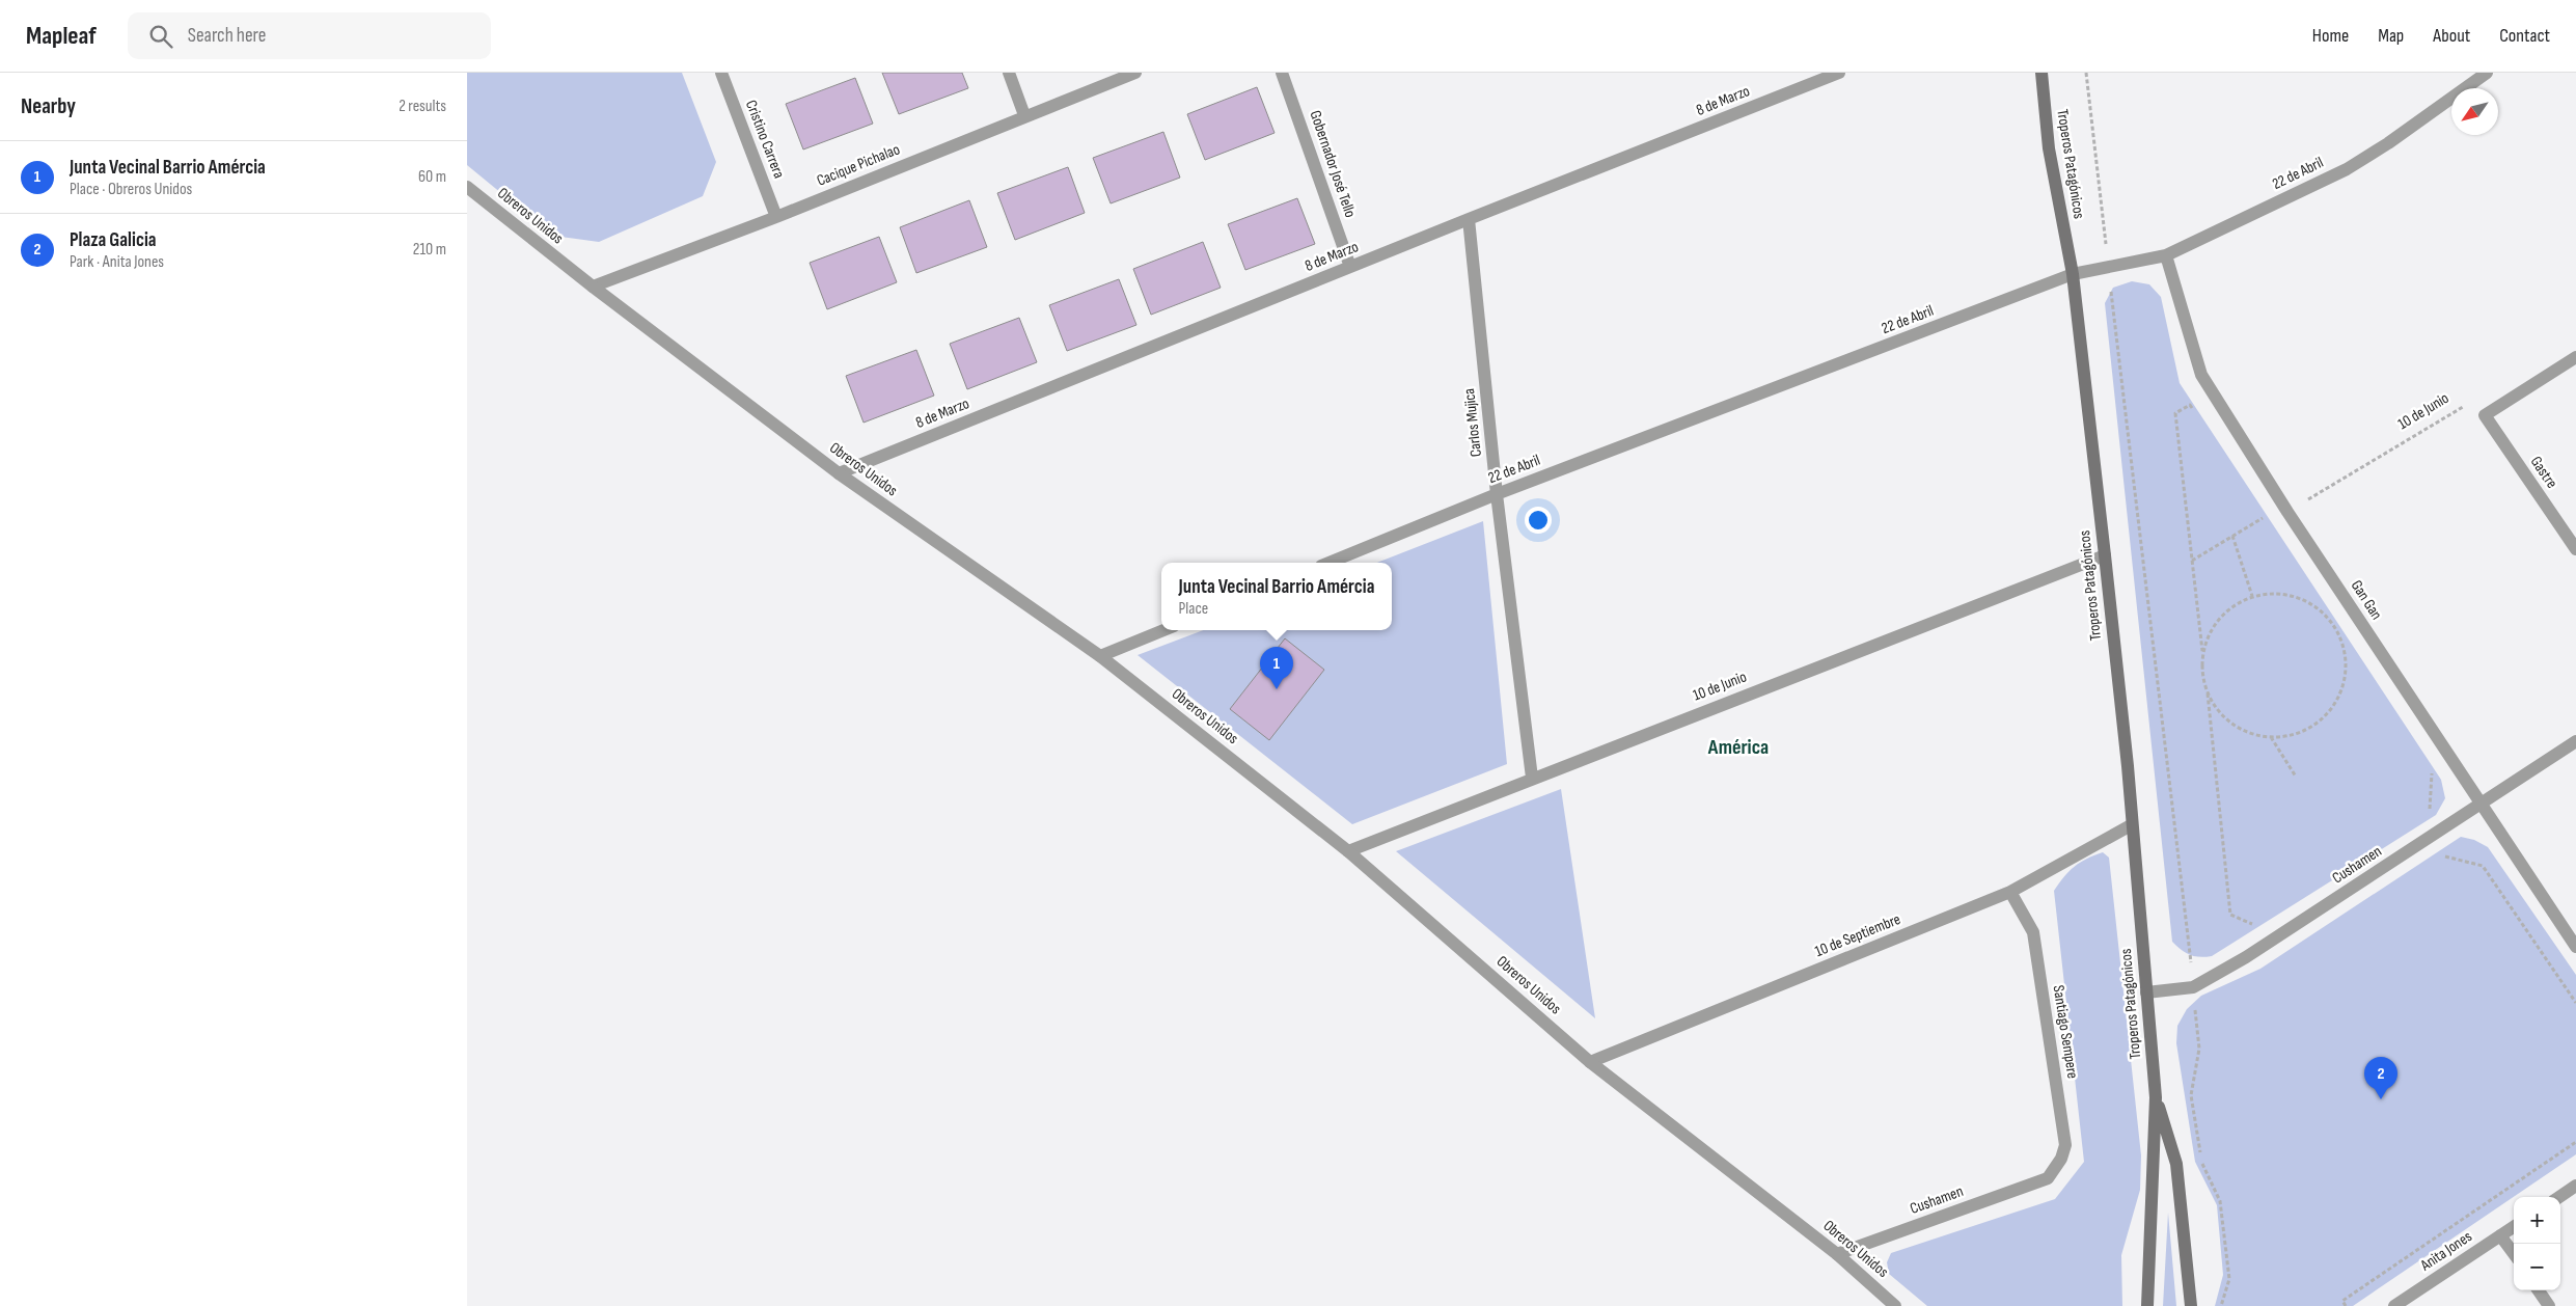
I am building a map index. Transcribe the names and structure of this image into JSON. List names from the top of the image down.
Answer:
{
  "streets": {
    "main road": ["Troperos Patagónicos"],
    "street": [
      "8 de Marzo",
      "Cristino Carrera",
      "Gobernador José Tello",
      "Cacique Pichalao",
      "22 de Abril",
      "Obreros Unidos",
      "10 de Junio",
      "Carlos Mujica",
      "Gastre",
      "Gan Gan",
      "Cushamen",
      "10 de Septiembre",
      "Santiago Sempere",
      "Anita Jones"
    ]
  },
  "crossings": [
    ["8 de Marzo", "Gobernador José Tello"],
    ["8 de Marzo", "Obreros Unidos"],
    ["8 de Marzo", "Carlos Mujica"],
    ["Cristino Carrera", "Cacique Pichalao"],
    ["Troperos Patagónicos", "22 de Abril"],
    ["Troperos Patagónicos", "10 de Junio"],
    ["Troperos Patagónicos", "Cushamen"],
    ["Troperos Patagónicos", "10 de Septiembre"],
    ["Cacique Pichalao", "Obreros Unidos"],
    ["22 de Abril", "Carlos Mujica"],
    ["22 de Abril", "Gan Gan"],
    ["Obreros Unidos", "10 de Junio"],
    ["Obreros Unidos", "Cushamen"],
    ["Obreros Unidos", "10 de Septiembre"],
    ["10 de Junio", "Carlos Mujica"],
    ["10 de Junio", "Gastre"],
    ["10 de Junio", "Gan Gan"],
    ["Gan Gan", "Cushamen"],
    ["Cushamen", "Santiago Sempere"],
    ["10 de Septiembre", "Santiago Sempere"]
  ],
  "districts": ["América"],
  "north": "bottom left",
  "page": {
    "header": "Mapleaf",
    "search": "Search here",
    "nav": [
      "Home",
      "Map",
      "About",
      "Contact"
    ],
    "heading": ["Nearby", "2 results"],
    "list": [
      {
        "mark": "1",
        "name": "Junta Vecinal Barrio Amércia",
        "note": "Place · Obreros Unidos",
        "value": "60 m"
      },
      {
        "mark": "2",
        "name": "Plaza Galicia",
        "note": "Park · Anita Jones",
        "value": "210 m"
      }
    ],
    "popup": ["Junta Vecinal Barrio Amércia", "Place"],
    "pins": ["1", "2"],
    "map_buttons": ["+", "−"]
  }
}
